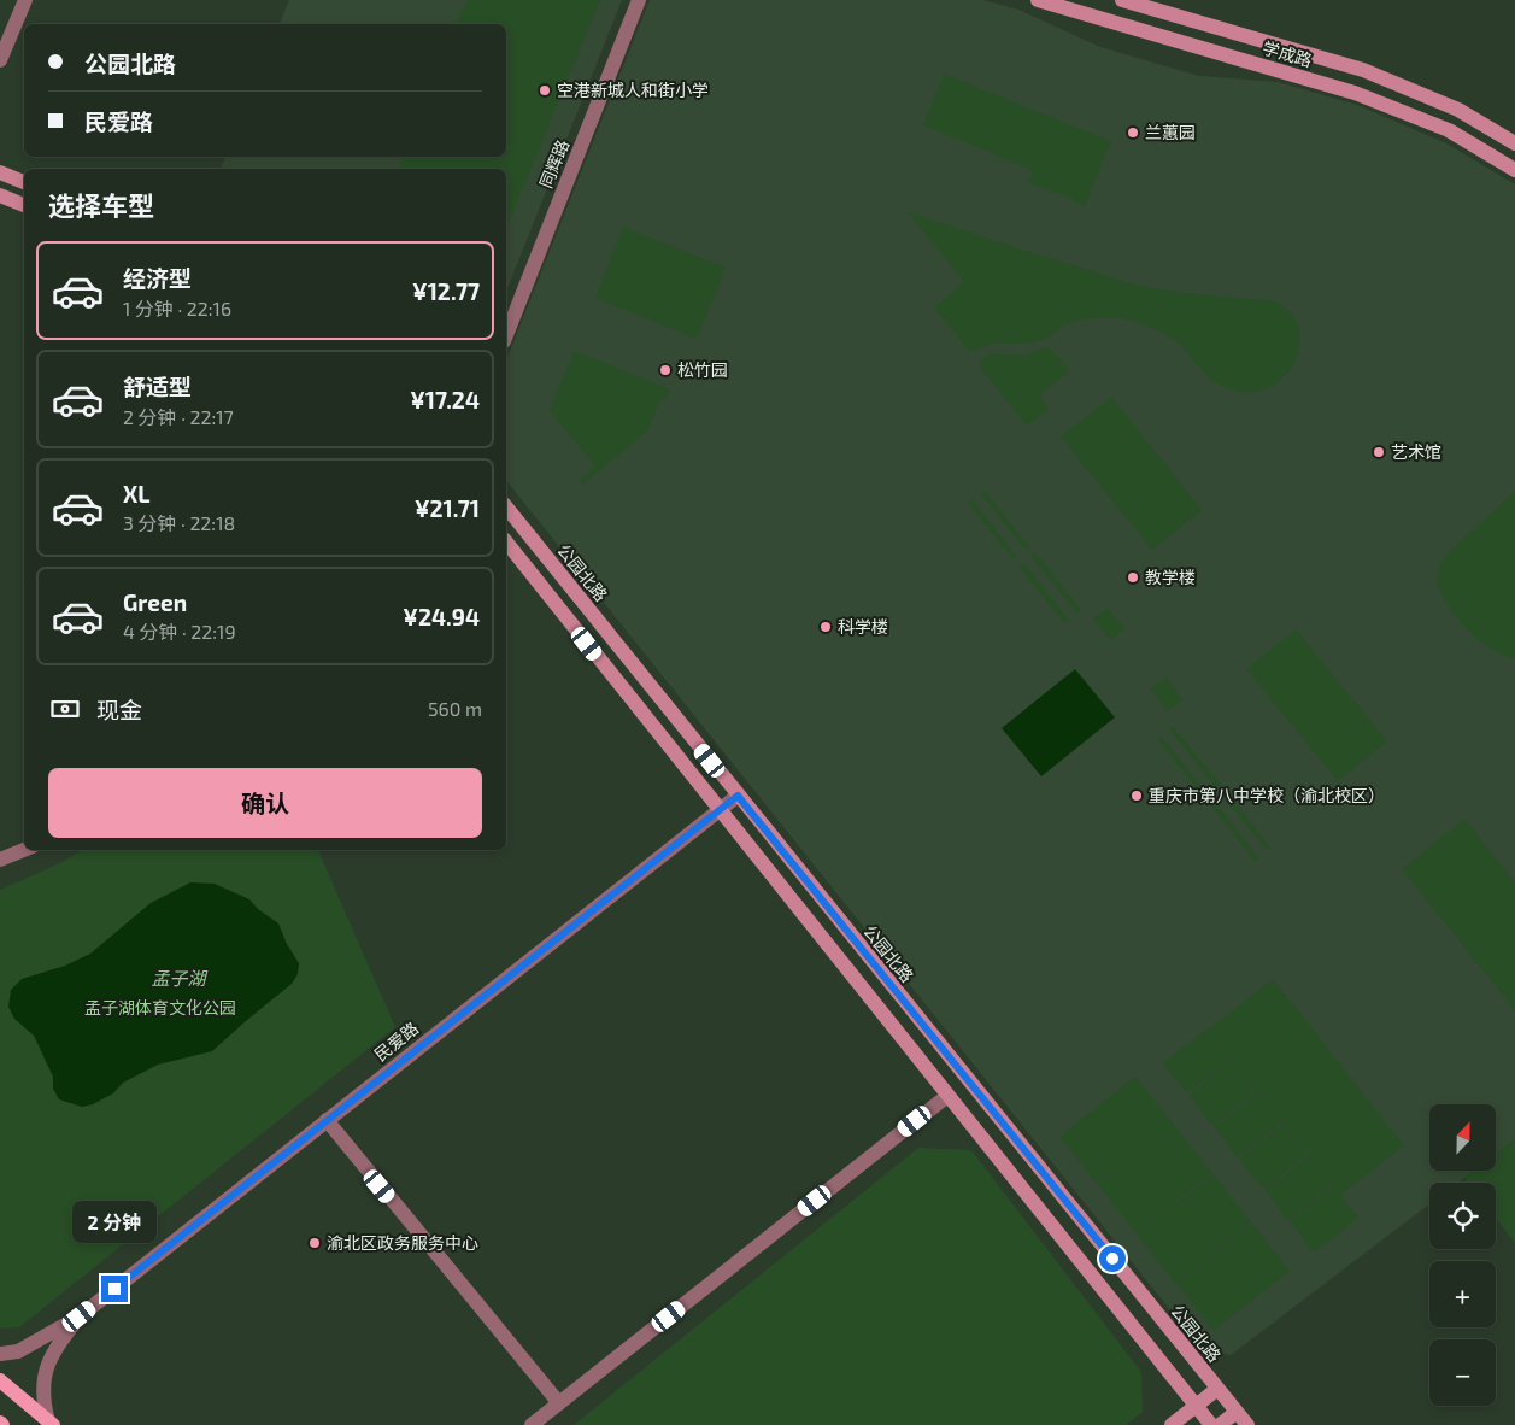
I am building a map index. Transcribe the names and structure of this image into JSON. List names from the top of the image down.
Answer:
{
  "streets": {
    "main road": ["学成路", "公园北路"],
    "street": ["同辉路", "民爱路"]
  },
  "crossings": [
    ["公园北路", "民爱路"]
  ],
  "water": ["孟子湖"],
  "parks": ["孟子湖体育文化公园"],
  "places": [
    "空港新城人和街小学",
    "兰蕙园",
    "松竹园",
    "艺术馆",
    "教学楼",
    "科学楼",
    "重庆市第八中学校（渝北校区）",
    "渝北区政务服务中心"
  ],
  "north": "top",
  "page": {
    "banner": ["公园北路", "民爱路"],
    "heading": "选择车型",
    "list": [
      {
        "name": "经济型",
        "note": "1 分钟 · 22:16",
        "value": "¥12.77"
      },
      {
        "name": "舒适型",
        "note": "2 分钟 · 22:17",
        "value": "¥17.24"
      },
      {
        "name": "XL",
        "note": "3 分钟 · 22:18",
        "value": "¥21.71"
      },
      {
        "name": "Green",
        "note": "4 分钟 · 22:19",
        "value": "¥24.94"
      }
    ],
    "pay": ["现金", "560 m"],
    "buttons": "确认",
    "map_buttons": ["+", "−"],
    "bubble": "2 分钟"
  }
}
